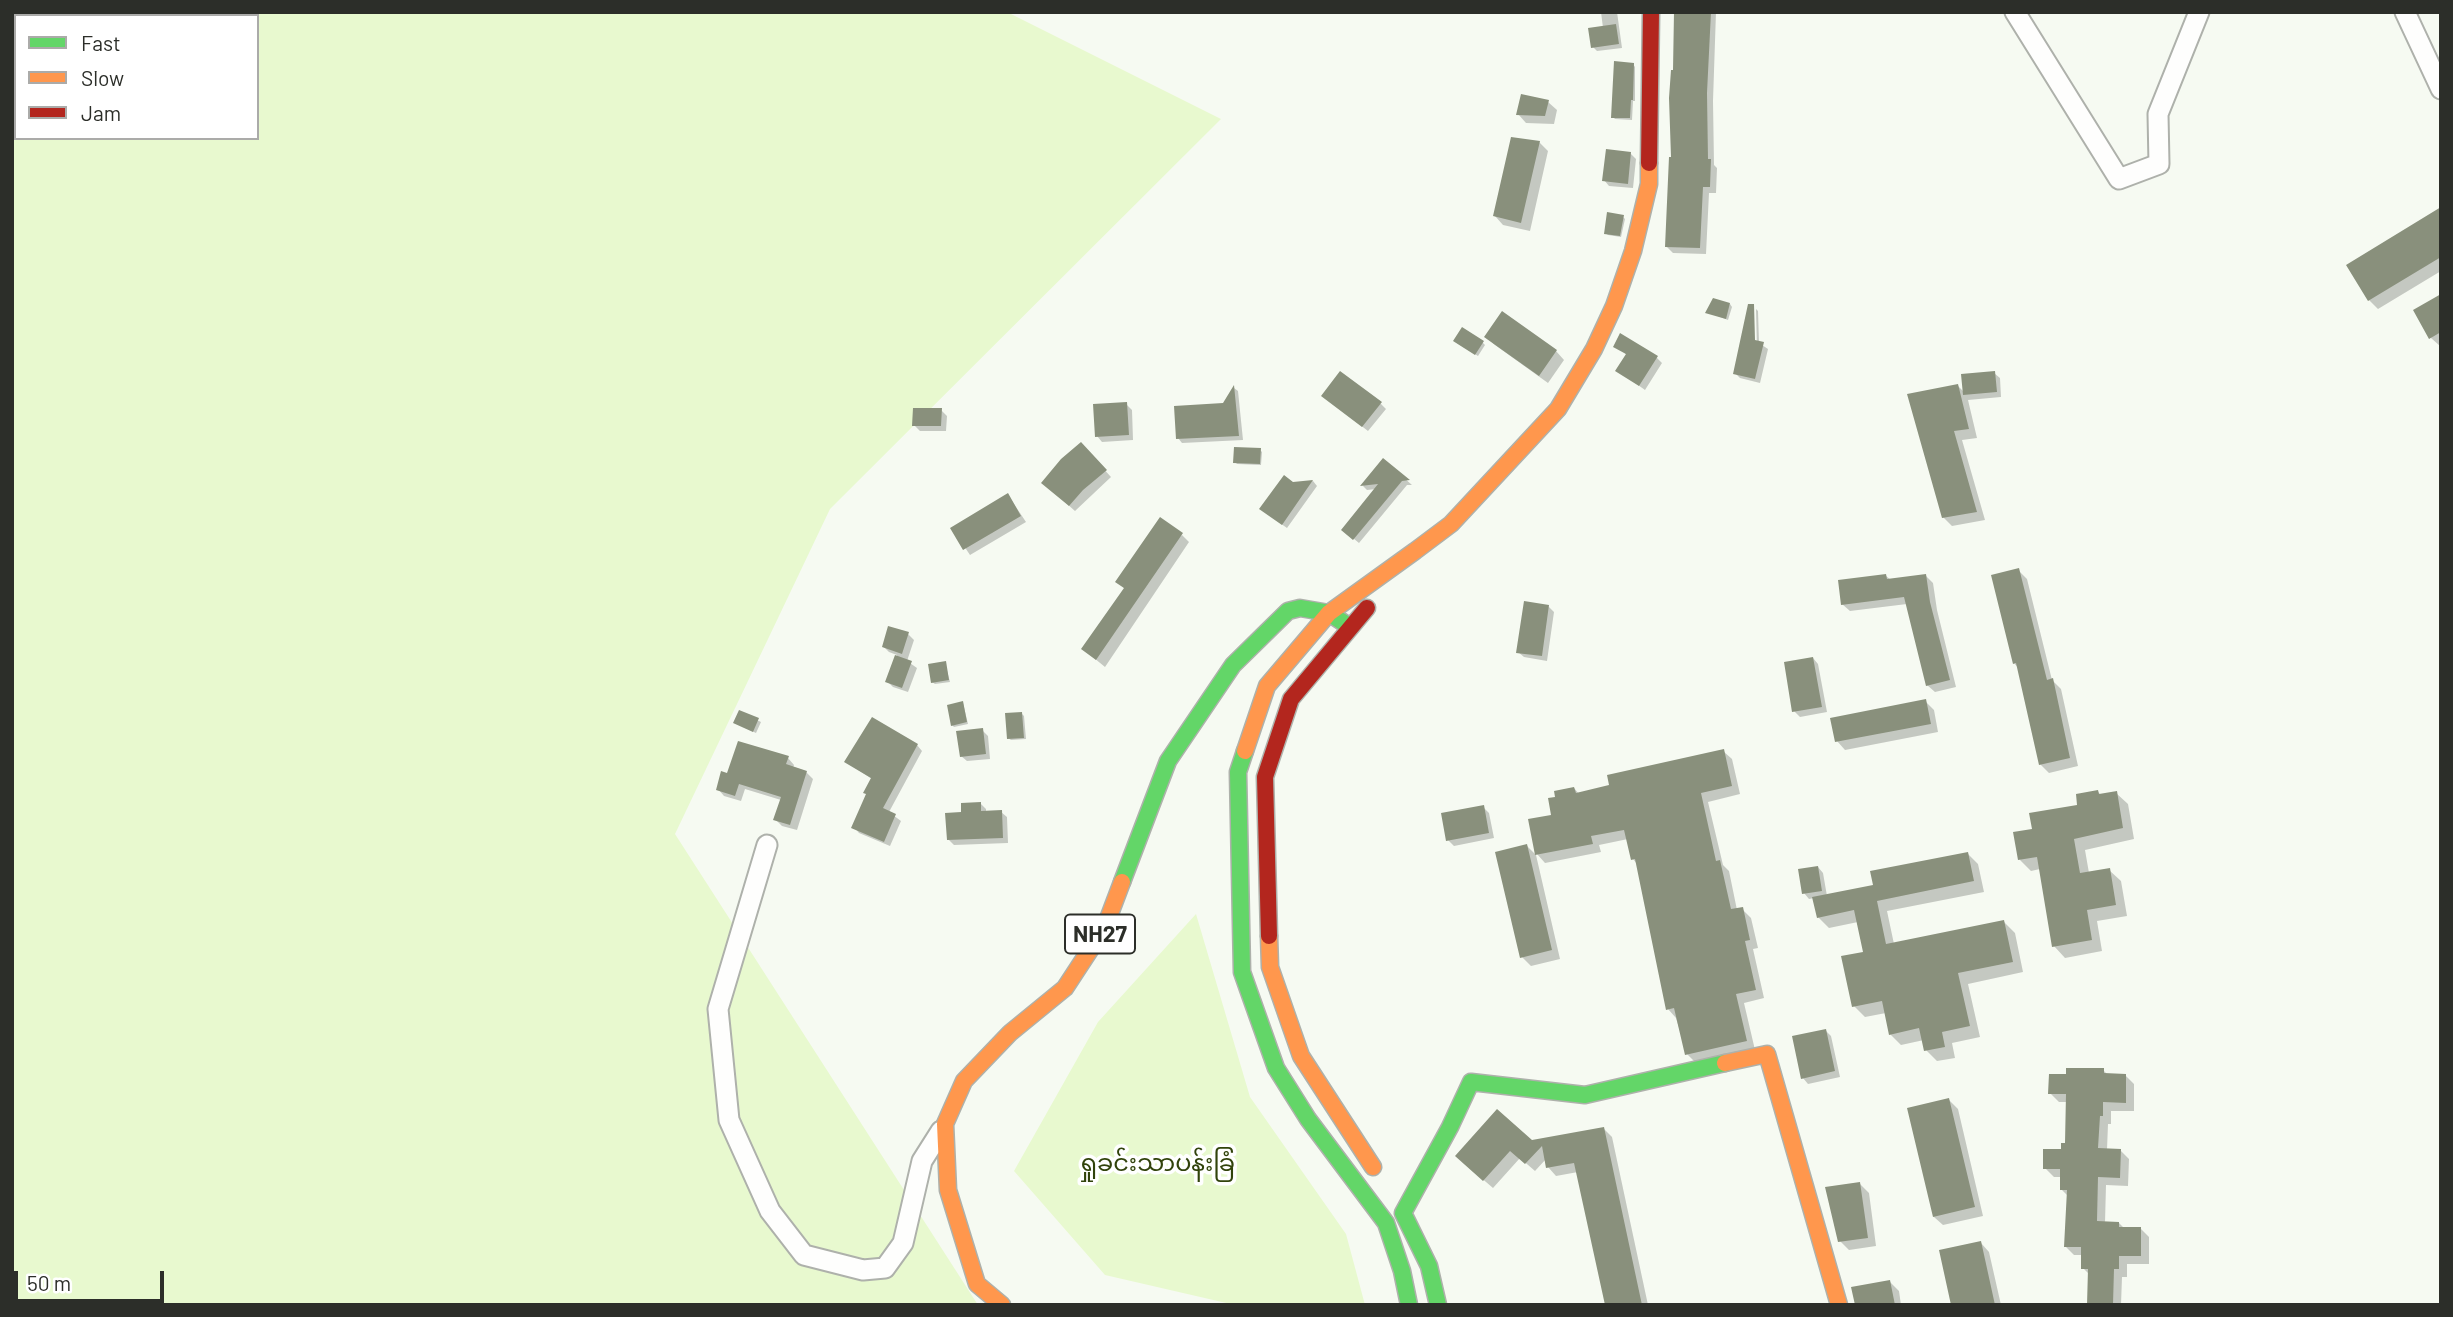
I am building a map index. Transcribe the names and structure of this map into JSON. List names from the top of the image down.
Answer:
{
  "streets": {
    "main road": ["NH27"]
  },
  "parks": ["ရှုခင်းသာပန်းခြံ"],
  "legend": ["Fast", "Slow", "Jam"],
  "scale_bar": "50 m"
}
